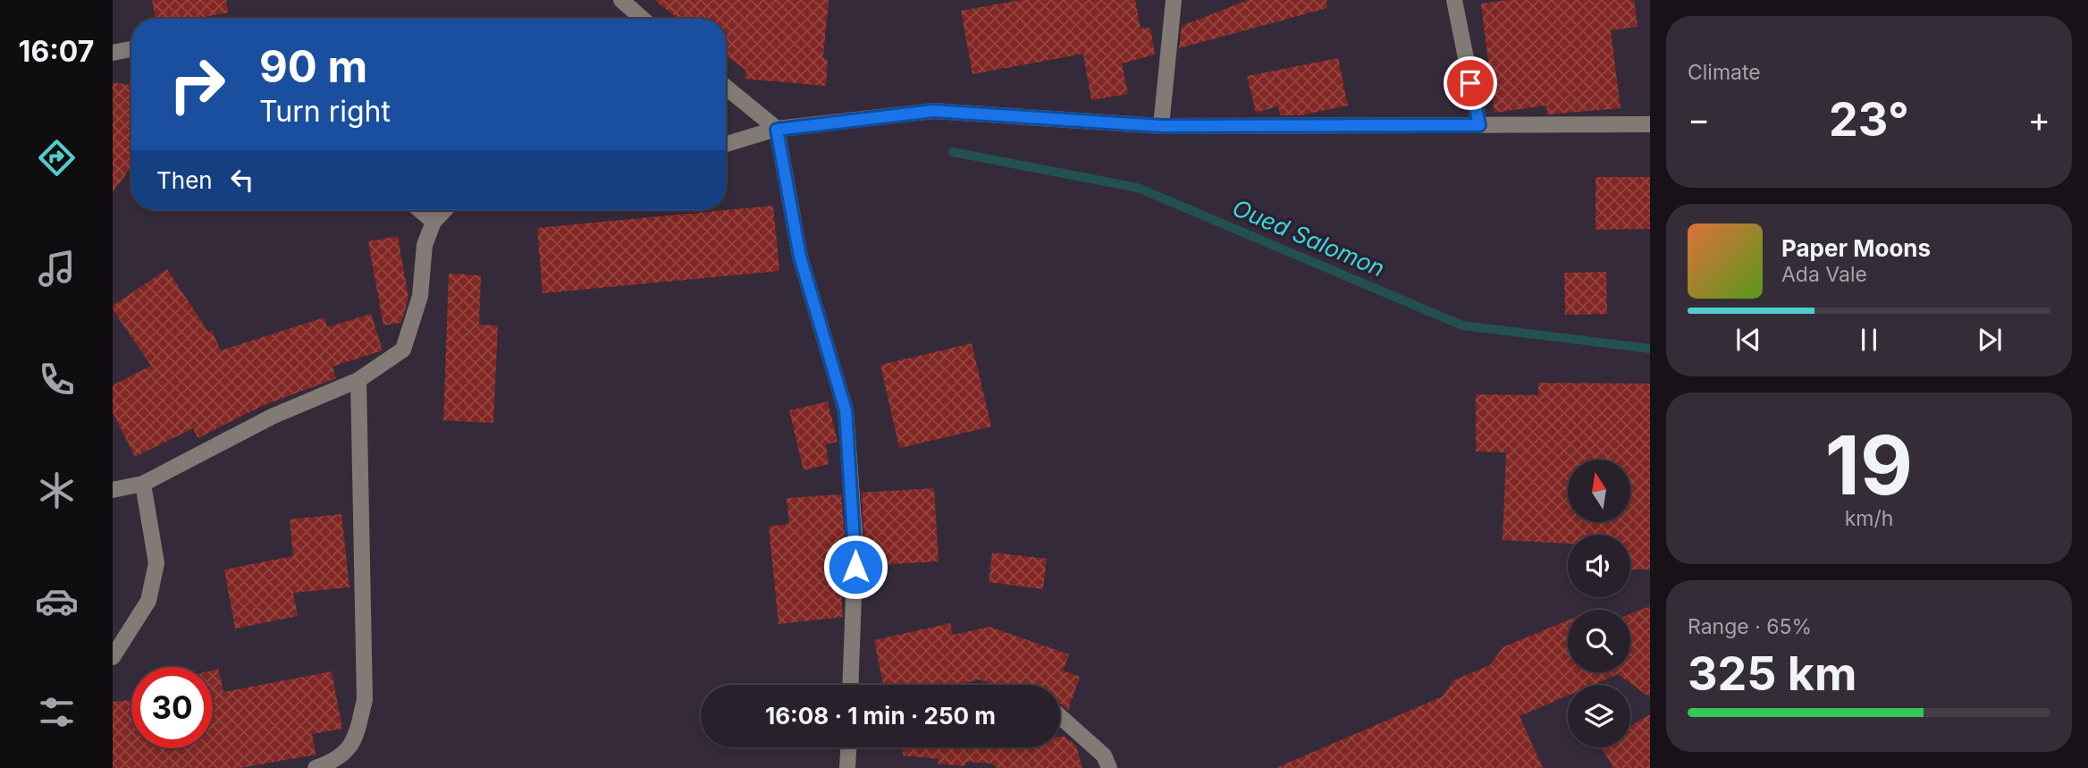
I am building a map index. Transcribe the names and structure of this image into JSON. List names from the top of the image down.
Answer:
{
  "water": ["Oued Salomon"],
  "north": "top",
  "page": {
    "tabs": "16:07",
    "tile": [
      "Climate",
      ["19", "km/h"],
      ["Range · 65%", "325 km"]
    ],
    "turn": ["90 m", "Turn right"],
    "heat": ["−", "23°", "+"],
    "then": "Then",
    "song": ["Paper Moons", "Ada Vale"],
    "limit": "30",
    "trip": "16:08 · 1 min · 250 m"
  }
}
